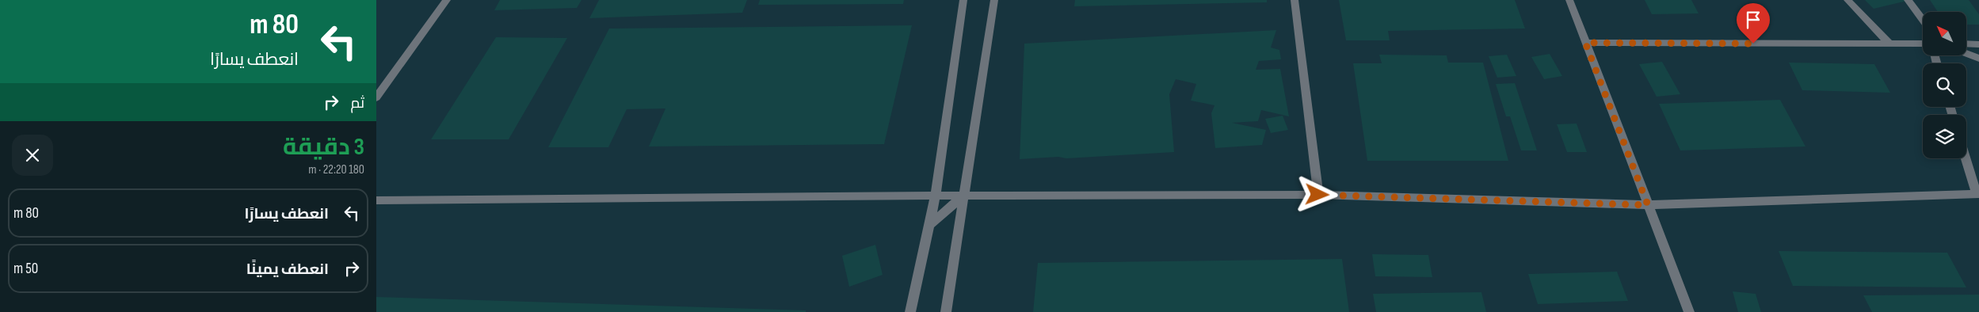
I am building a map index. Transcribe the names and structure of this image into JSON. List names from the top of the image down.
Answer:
{
  "north": "top left",
  "page": {
    "turn": ["80 m", "انعطف يسارًا"],
    "then": "ثم",
    "heading": ["3 دقيقة", "180 m · 22:20"],
    "list": [
      {
        "name": "انعطف يسارًا",
        "value": "80 m"
      },
      {
        "name": "انعطف يمينًا",
        "value": "50 m"
      }
    ]
  }
}
